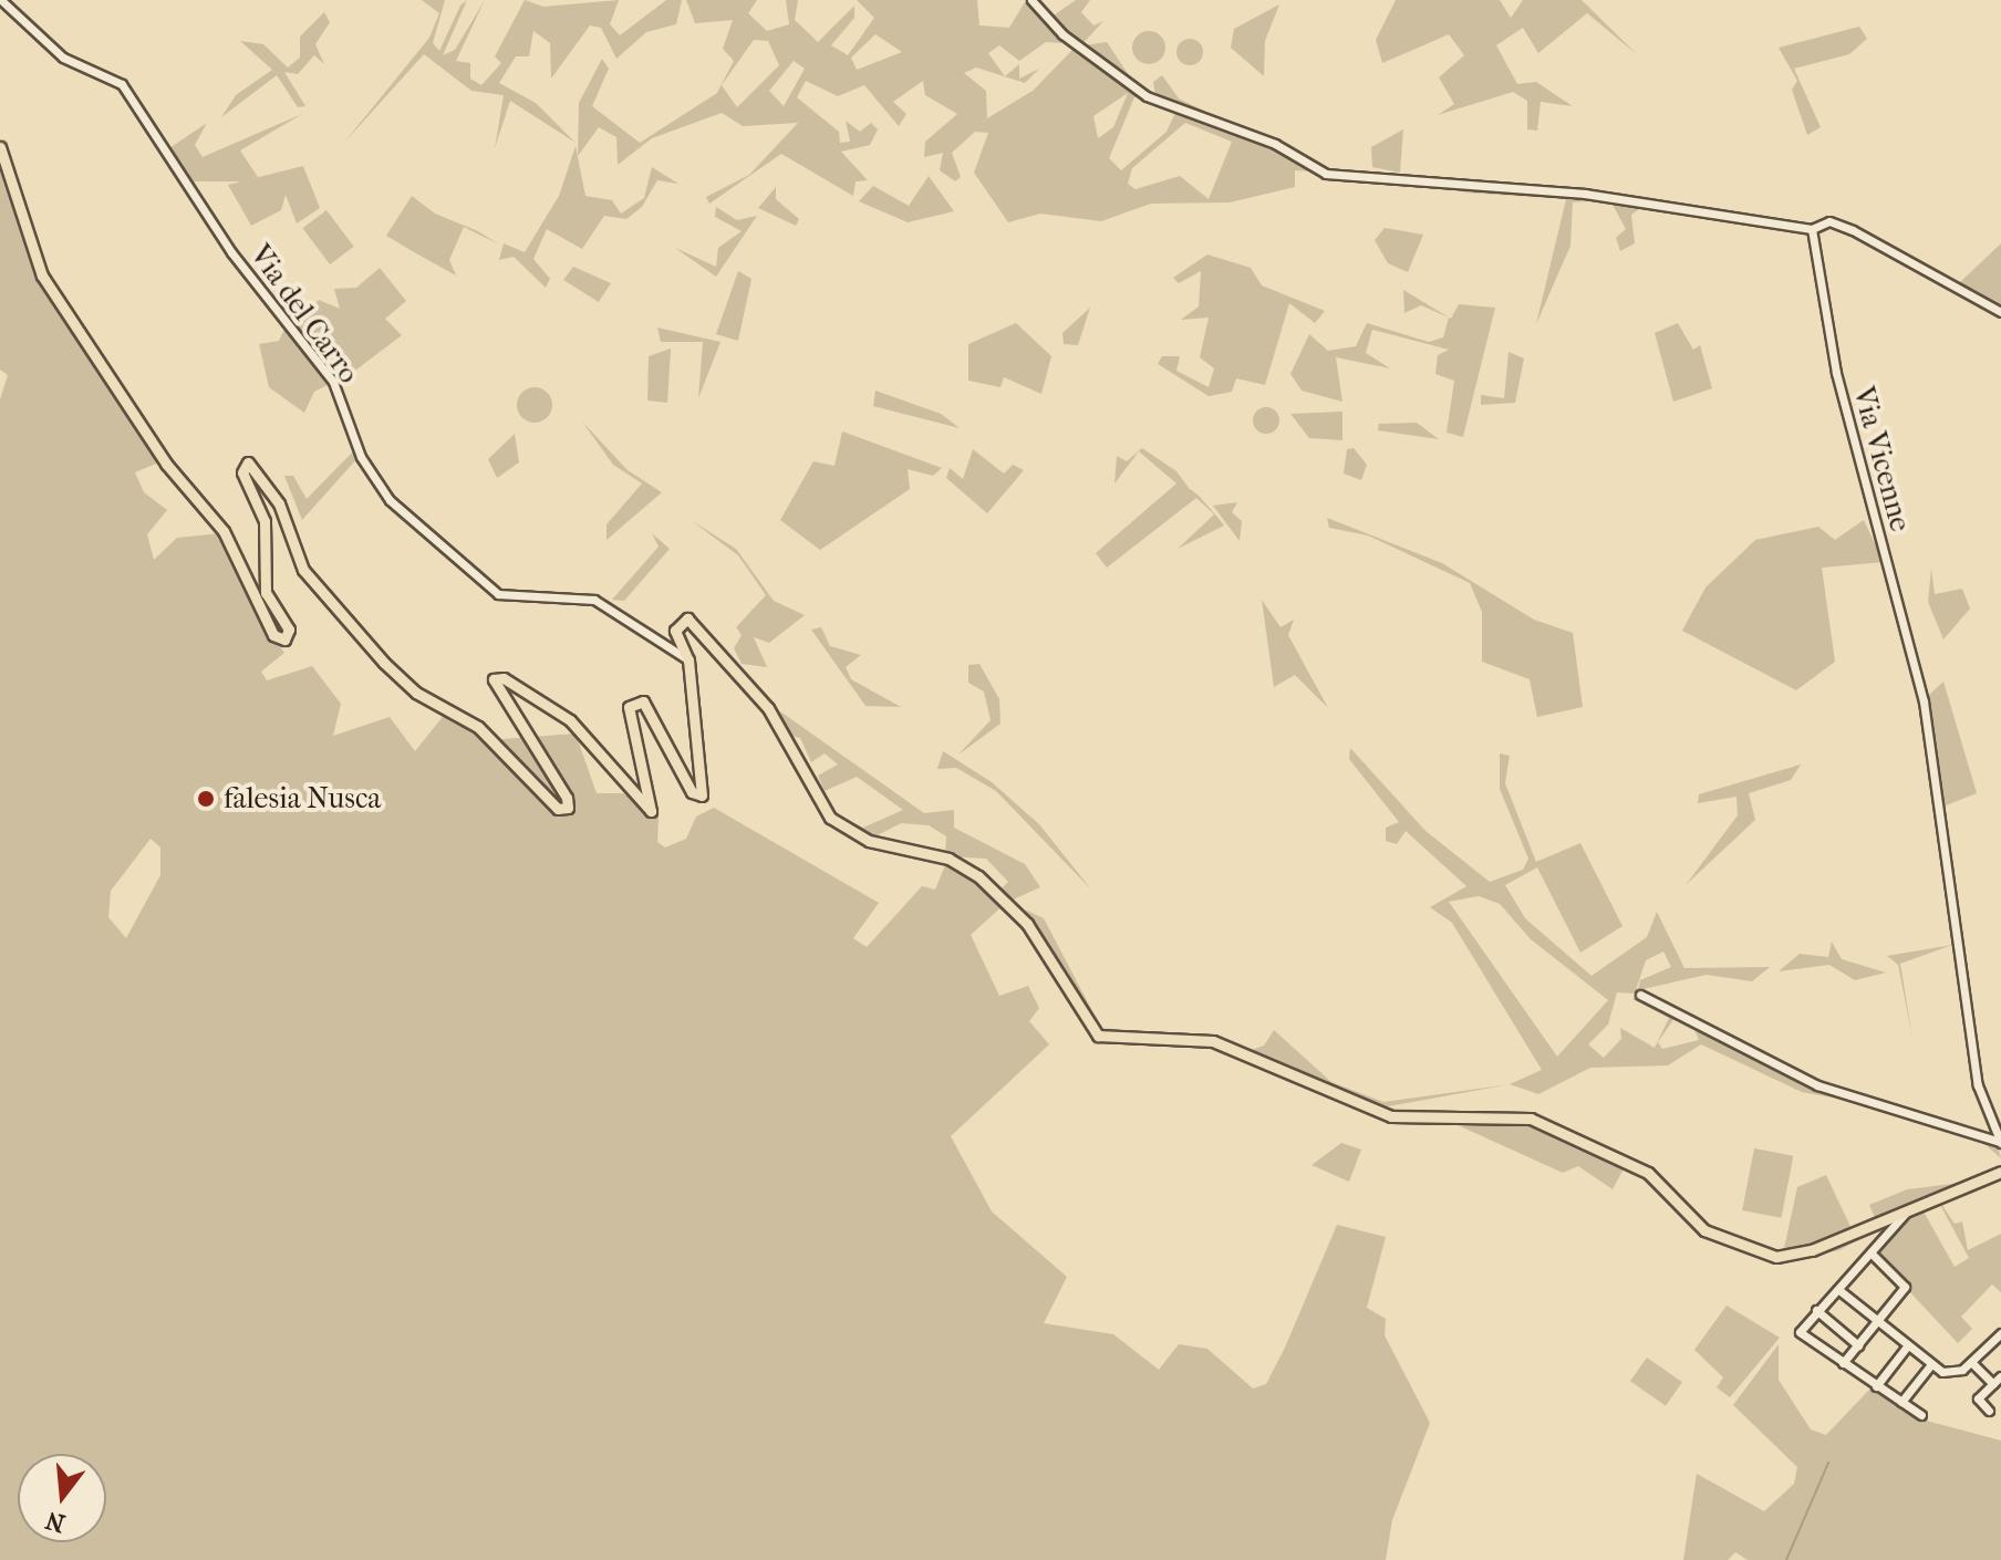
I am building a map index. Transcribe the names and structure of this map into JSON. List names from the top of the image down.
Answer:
{
  "streets": {
    "street": ["Via del Carro", "Via Vicenne"]
  },
  "places": ["falesia Nusca"],
  "north": "bottom"
}
